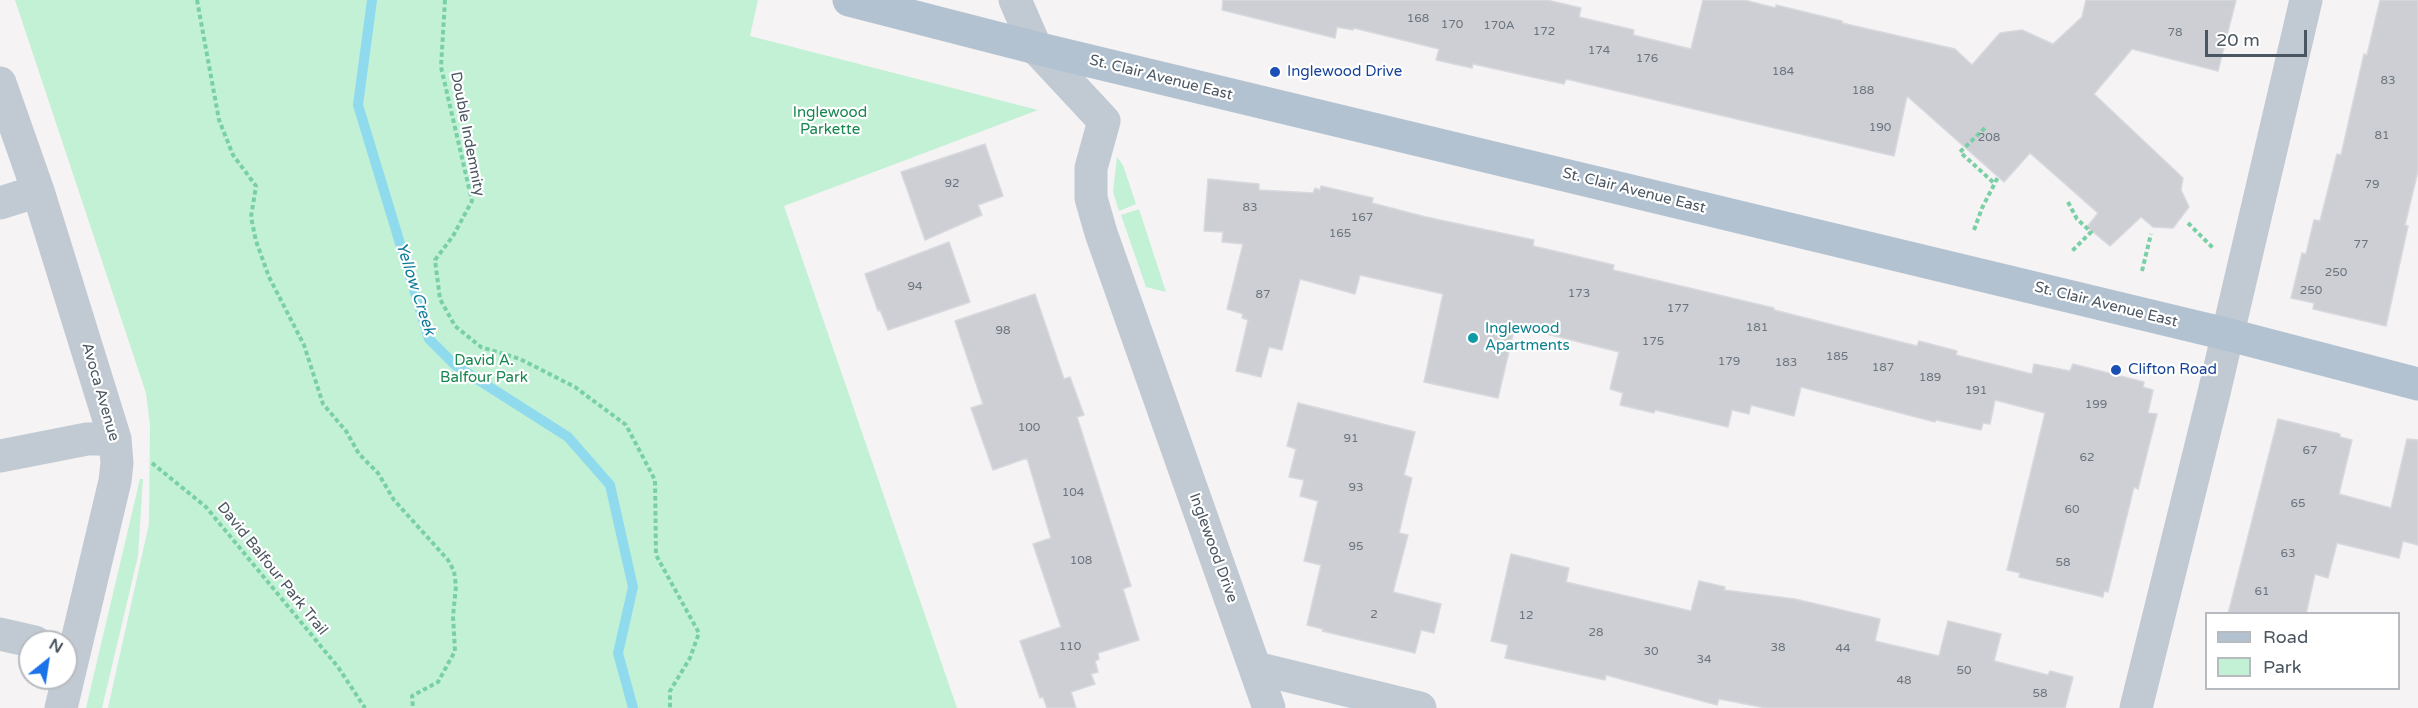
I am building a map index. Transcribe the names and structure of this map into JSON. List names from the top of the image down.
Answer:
{
  "streets": {
    "main road": ["St. Clair Avenue East"],
    "street": ["Avoca Avenue", "Inglewood Drive"],
    "path": ["Double Indemnity", "David Balfour Park Trail"]
  },
  "crossings": [
    ["St. Clair Avenue East", "Inglewood Drive"],
    ["Avoca Avenue", "David Balfour Park Trail"]
  ],
  "water": ["Yellow Creek"],
  "parks": ["Inglewood Parkette", "David A. Balfour Park"],
  "places": ["Inglewood Drive", "Inglewood Apartments", "Clifton Road"],
  "house_numbers": [
    "168",
    "170",
    "170A",
    "172",
    "78",
    "174",
    "176",
    "184",
    "83",
    "188",
    "190",
    "81",
    "208",
    "92",
    "79",
    "83",
    "167",
    "165",
    "77",
    "250",
    "94",
    "250",
    "173",
    "87",
    "177",
    "181",
    "98",
    "175",
    "185",
    "179",
    "183",
    "187",
    "189",
    "191",
    "199",
    "100",
    "91",
    "67",
    "62",
    "93",
    "104",
    "65",
    "60",
    "95",
    "63",
    "108",
    "58",
    "61",
    "2",
    "12",
    "28",
    "110",
    "38",
    "44",
    "30",
    "34",
    "50",
    "48",
    "58"
  ],
  "legend": ["Road", "Park"],
  "scale_bar": "20 m",
  "north": "top right"
}
